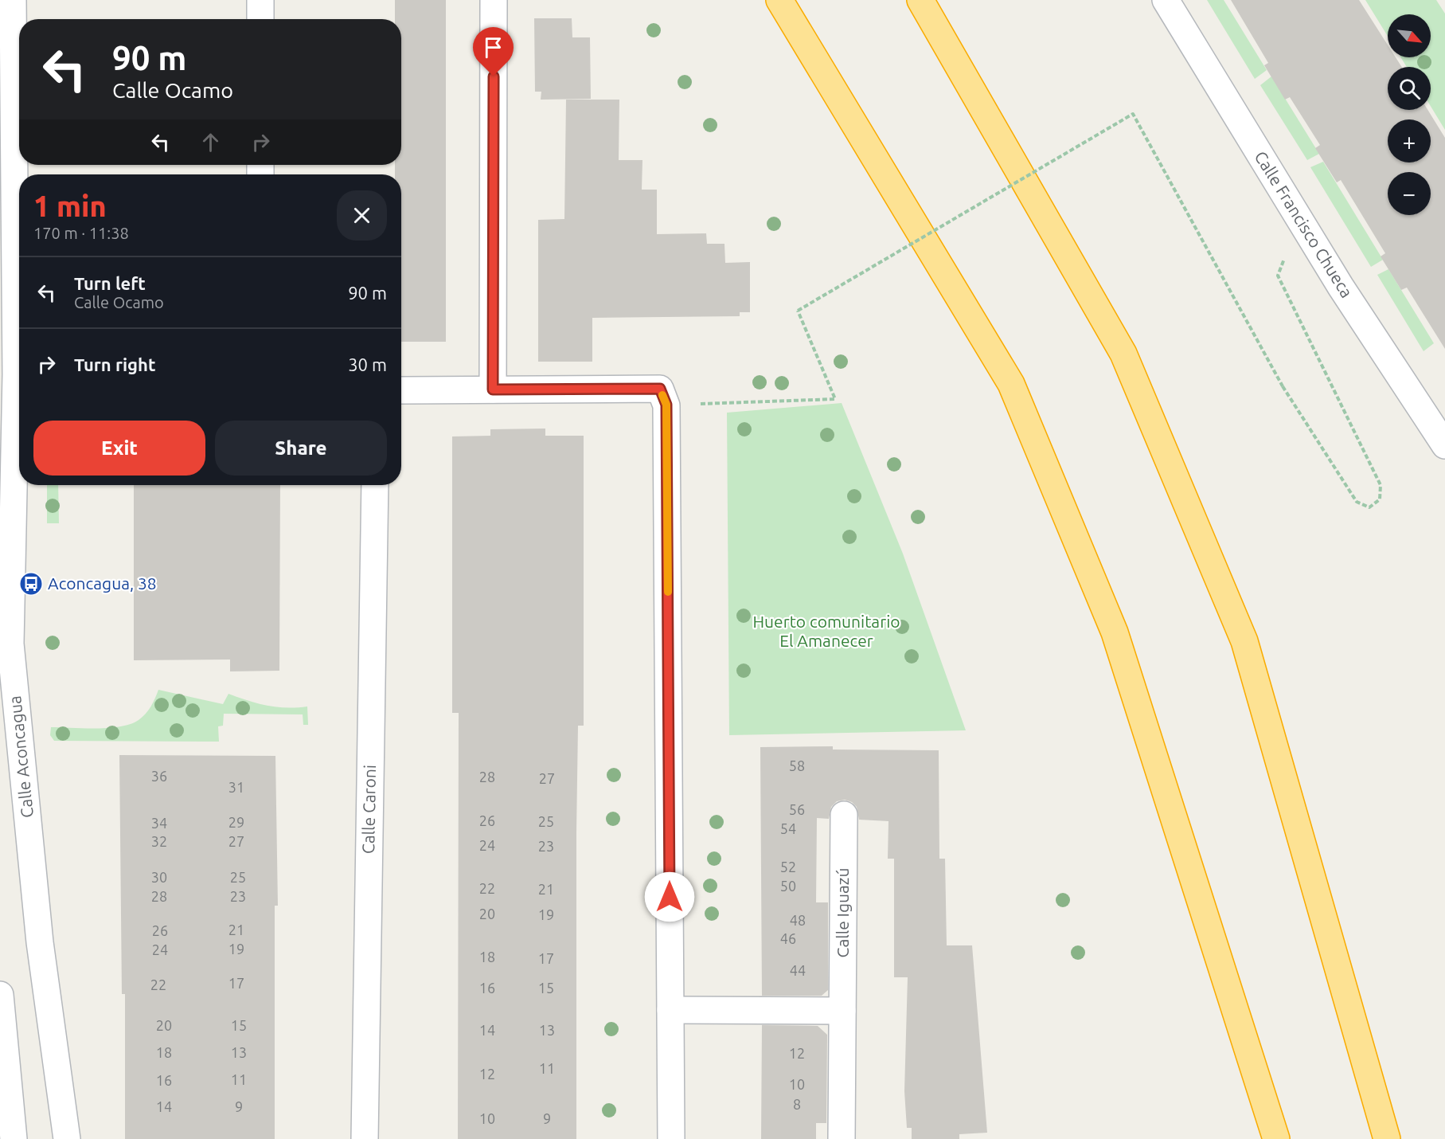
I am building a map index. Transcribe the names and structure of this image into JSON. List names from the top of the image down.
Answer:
{
  "streets": {
    "street": [
      "Calle Francisco Chueca",
      "Calle Aconcagua",
      "Calle Caroni",
      "Calle Iguazú"
    ]
  },
  "parks": ["Huerto comunitario El Amanecer"],
  "places": {
    "bus stop": ["Aconcagua, 38"]
  },
  "house_numbers": [
    "58",
    "36",
    "28",
    "27",
    "31",
    "56",
    "26",
    "25",
    "29",
    "34",
    "54",
    "32",
    "27",
    "24",
    "23",
    "52",
    "30",
    "25",
    "50",
    "22",
    "21",
    "28",
    "23",
    "20",
    "19",
    "48",
    "21",
    "26",
    "46",
    "19",
    "24",
    "18",
    "17",
    "44",
    "17",
    "22",
    "16",
    "15",
    "20",
    "15",
    "14",
    "13",
    "18",
    "13",
    "12",
    "11",
    "12",
    "11",
    "16",
    "10",
    "8",
    "14",
    "9",
    "10",
    "9"
  ],
  "north": "bottom right",
  "page": {
    "map_buttons": ["+", "−"],
    "turn": ["90 m", "Calle Ocamo"],
    "heading": ["1 min", "170 m · 11:38"],
    "list": [
      {
        "name": "Turn left",
        "note": "Calle Ocamo",
        "value": "90 m"
      },
      {
        "name": "Turn right",
        "value": "30 m"
      }
    ],
    "buttons": ["Exit", "Share"]
  }
}
